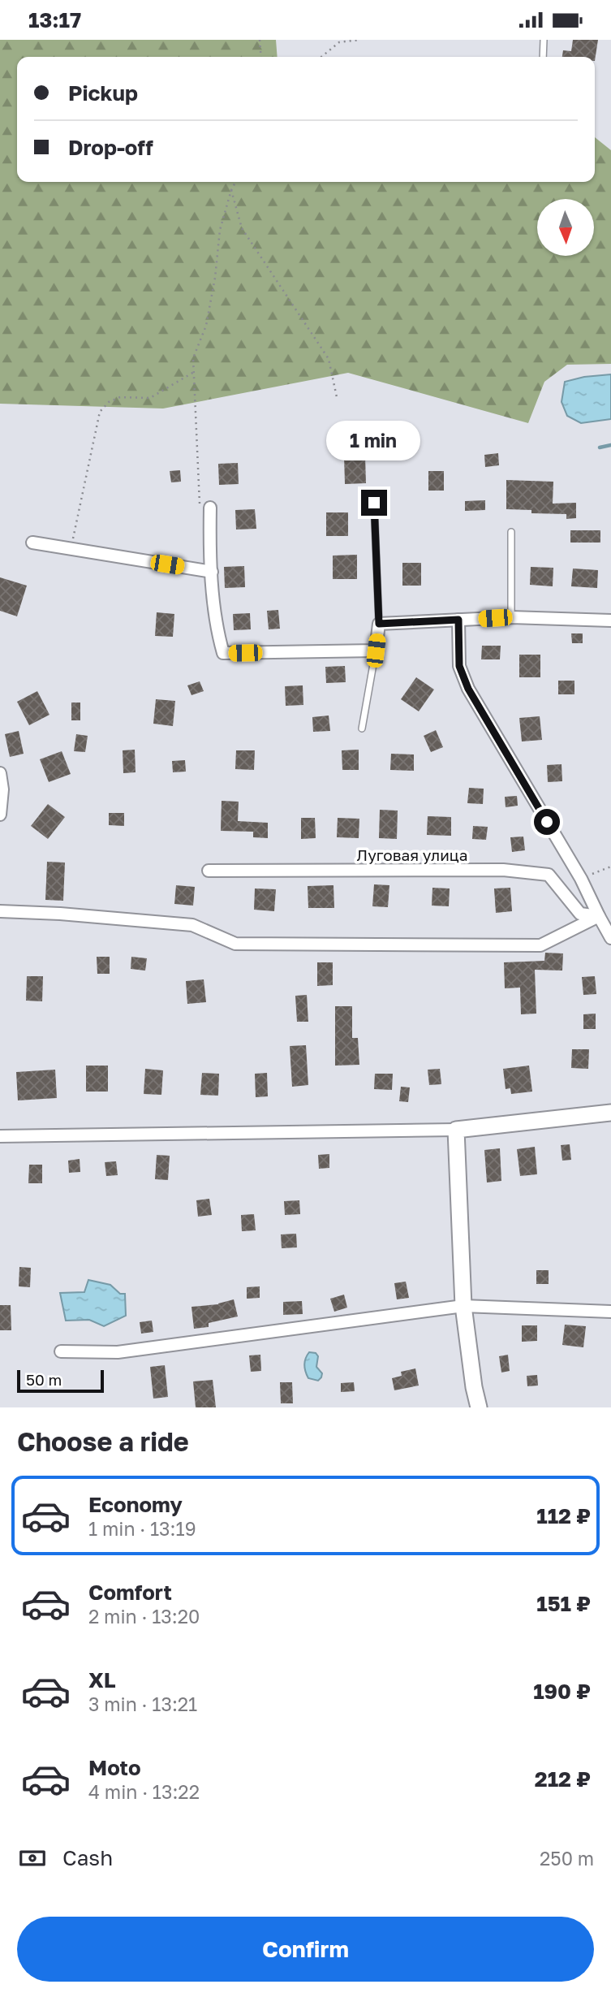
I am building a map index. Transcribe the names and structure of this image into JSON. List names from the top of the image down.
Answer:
{
  "streets": {
    "street": ["Луговая улица"]
  },
  "scale_bar": "50 m",
  "north": "bottom",
  "page": {
    "status": "13:17",
    "banner": ["Pickup", "Drop-off"],
    "bubble": "1 min",
    "scale": "50 m",
    "heading": "Choose a ride",
    "list": [
      {
        "name": "Economy",
        "note": "1 min · 13:19",
        "value": "112 ₽"
      },
      {
        "name": "Comfort",
        "note": "2 min · 13:20",
        "value": "151 ₽"
      },
      {
        "name": "XL",
        "note": "3 min · 13:21",
        "value": "190 ₽"
      },
      {
        "name": "Moto",
        "note": "4 min · 13:22",
        "value": "212 ₽"
      }
    ],
    "pay": ["Cash", "250 m"],
    "buttons": "Confirm"
  }
}
